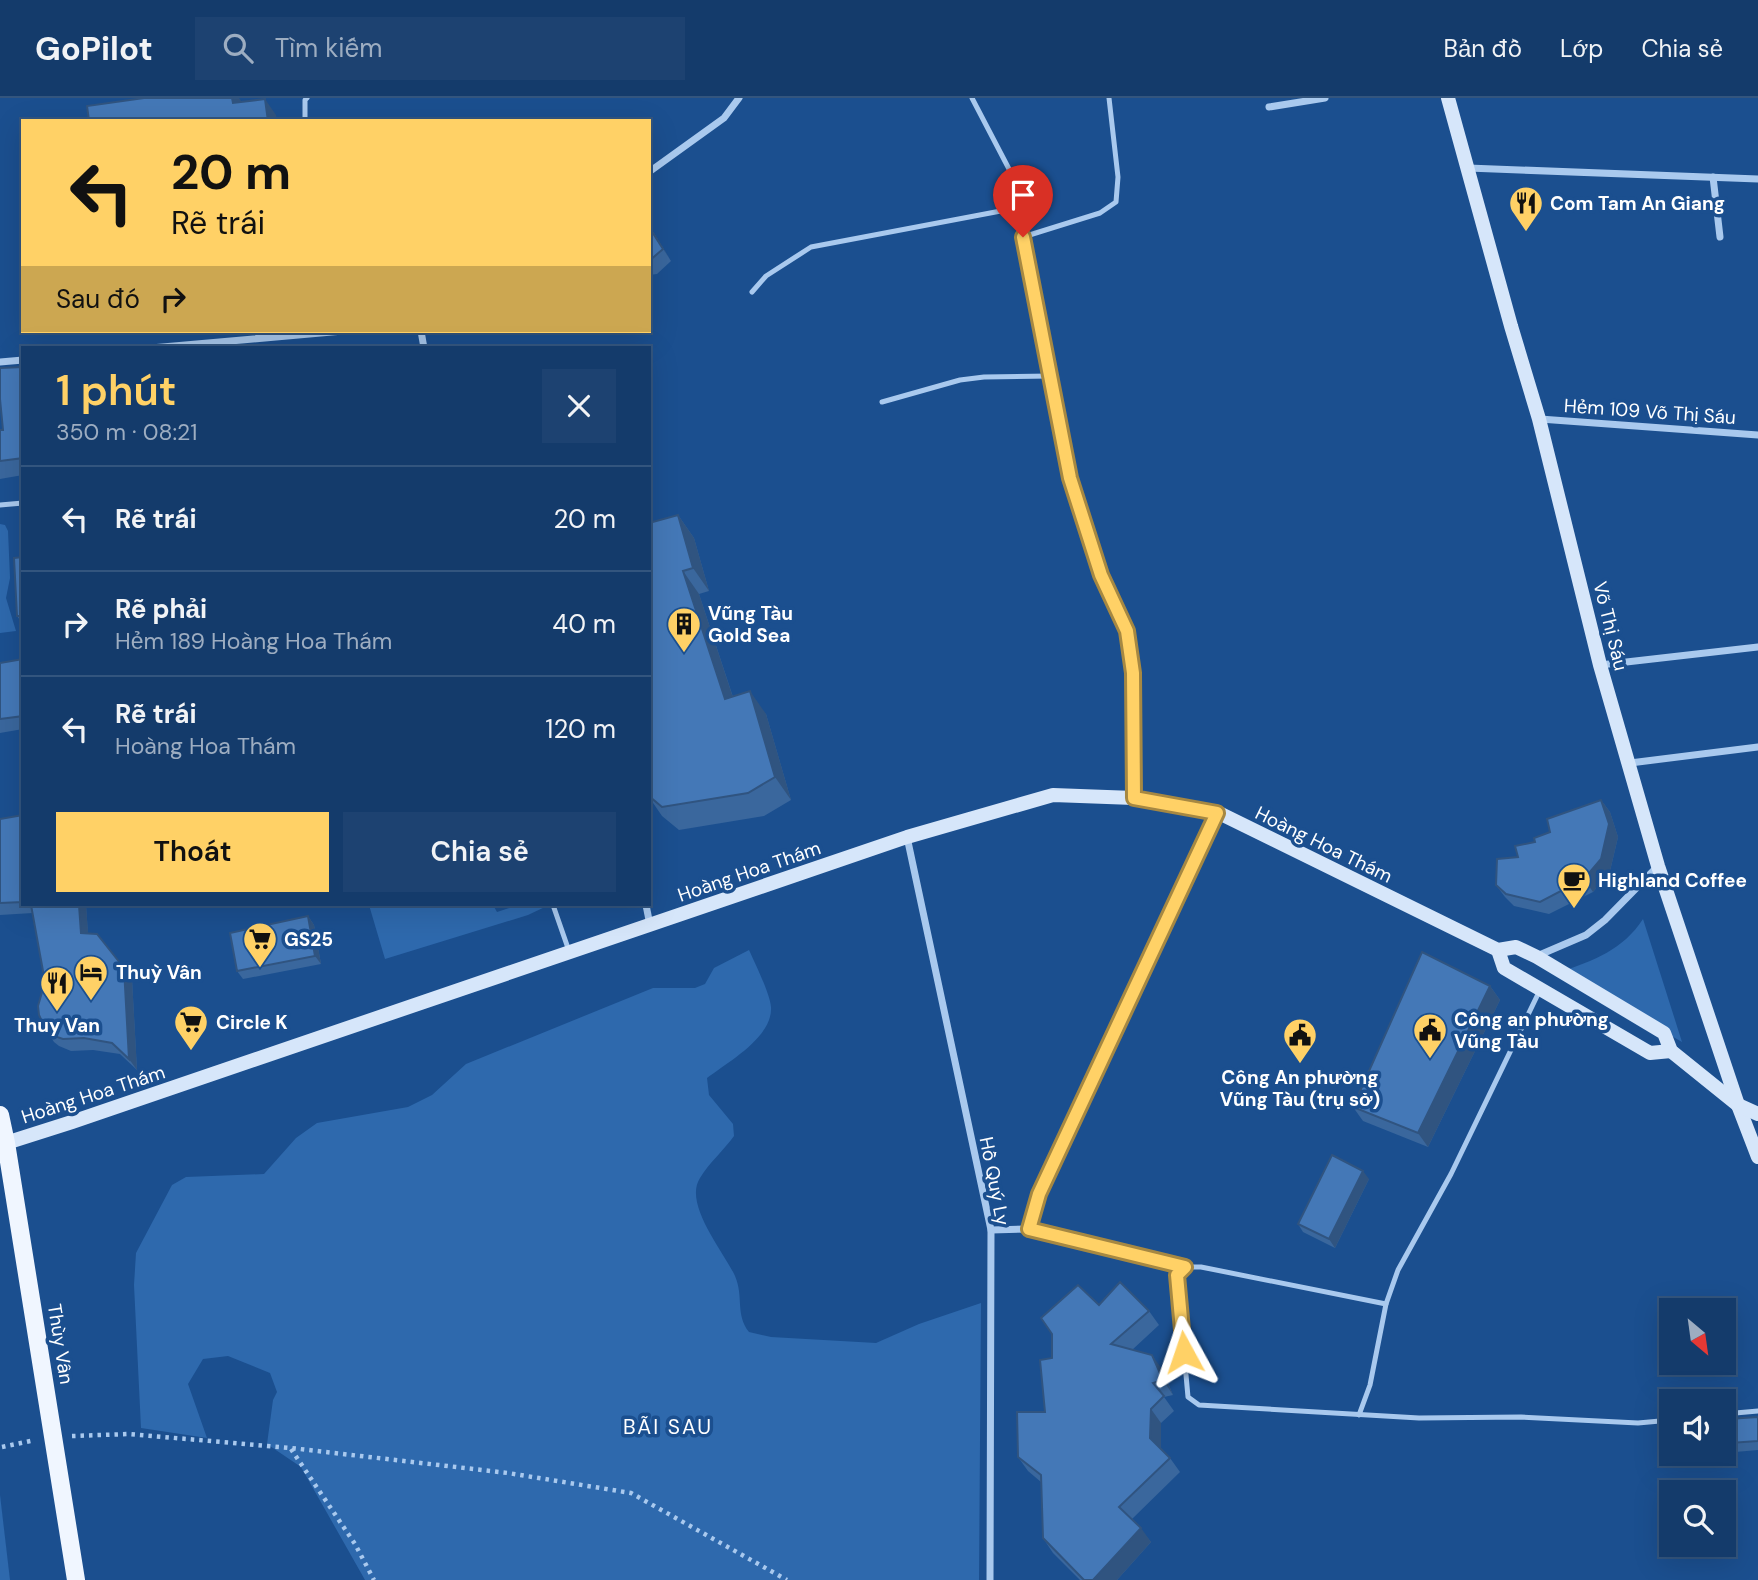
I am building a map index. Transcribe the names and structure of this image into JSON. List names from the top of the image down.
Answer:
{
  "streets": {
    "main road": ["Võ Thị Sáu", "Hoàng Hoa Thám", "Thùy Vân"],
    "street": ["Hẻm 109 Võ Thị Sáu", "Hồ Quý Ly"]
  },
  "crossings": [
    ["Hẻm 109 Võ Thị Sáu", "Võ Thị Sáu"],
    ["Võ Thị Sáu", "Hoàng Hoa Thám"],
    ["Hoàng Hoa Thám", "Hồ Quý Ly"],
    ["Hoàng Hoa Thám", "Thùy Vân"]
  ],
  "districts": ["BÃI SAU"],
  "places": {
    "restaurant": ["Com Tam An Giang", "Thuy Van"],
    "building": ["Vũng Tàu Gold Sea"],
    "cafe": ["Highland Coffee"],
    "supermarket": ["GS25", "Circle K"],
    "hotel": ["Thuỳ Vân"],
    "public building": ["Công an phường Vũng Tàu", "Công An phường Vũng Tàu (trụ sở)"]
  },
  "north": "bottom right",
  "page": {
    "header": "GoPilot",
    "search": "Tìm kiếm",
    "nav": ["Bản đồ", "Lớp", "Chia sẻ"],
    "turn": ["20 m", "Rẽ trái"],
    "then": "Sau đó",
    "heading": ["1 phút", "350 m · 08:21"],
    "list": [
      {
        "name": "Rẽ trái",
        "value": "20 m"
      },
      {
        "name": "Rẽ phải",
        "note": "Hẻm 189 Hoàng Hoa Thám",
        "value": "40 m"
      },
      {
        "name": "Rẽ trái",
        "note": "Hoàng Hoa Thám",
        "value": "120 m"
      }
    ],
    "buttons": ["Thoát", "Chia sẻ"]
  }
}
